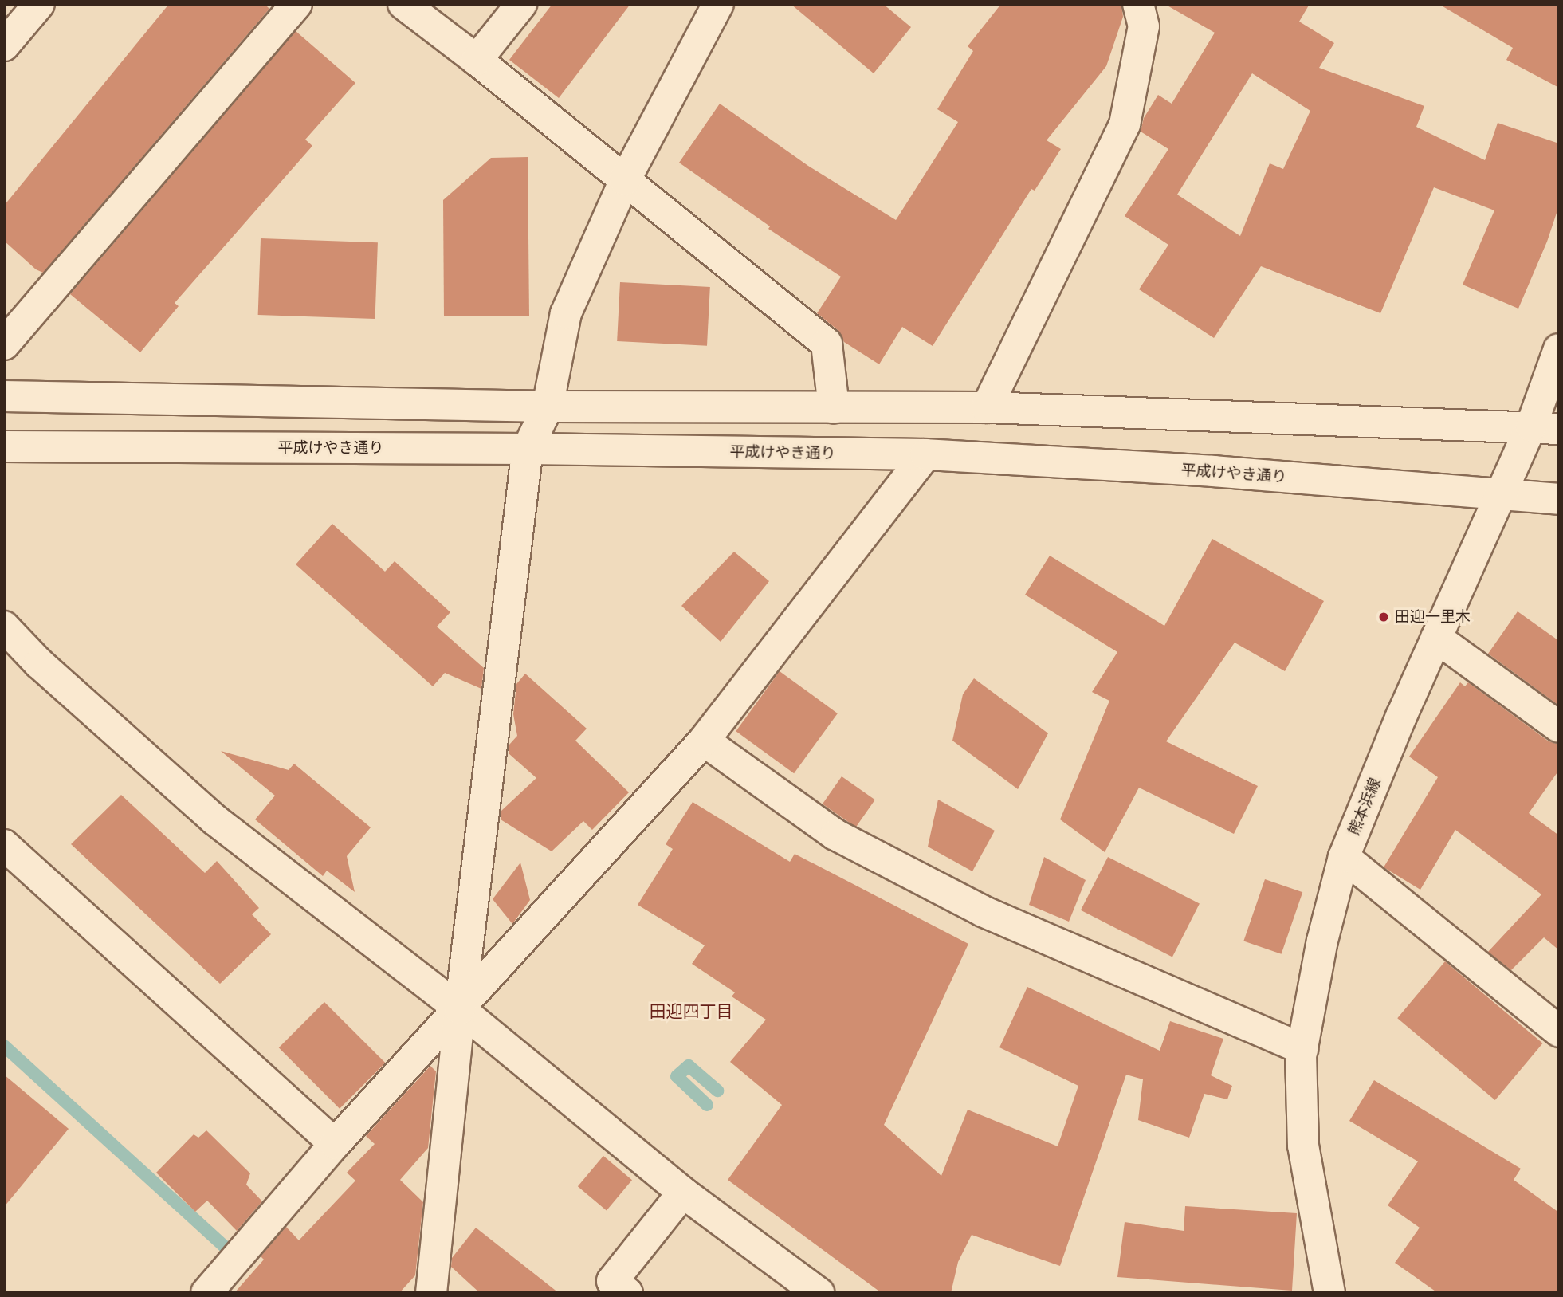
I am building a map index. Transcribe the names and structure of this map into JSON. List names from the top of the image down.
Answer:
{
  "streets": {
    "street": ["平成けやき通り", "熊本浜線"]
  },
  "crossings": [
    ["平成けやき通り", "熊本浜線"]
  ],
  "districts": ["田迎四丁目"],
  "places": ["田迎一里木"]
}
